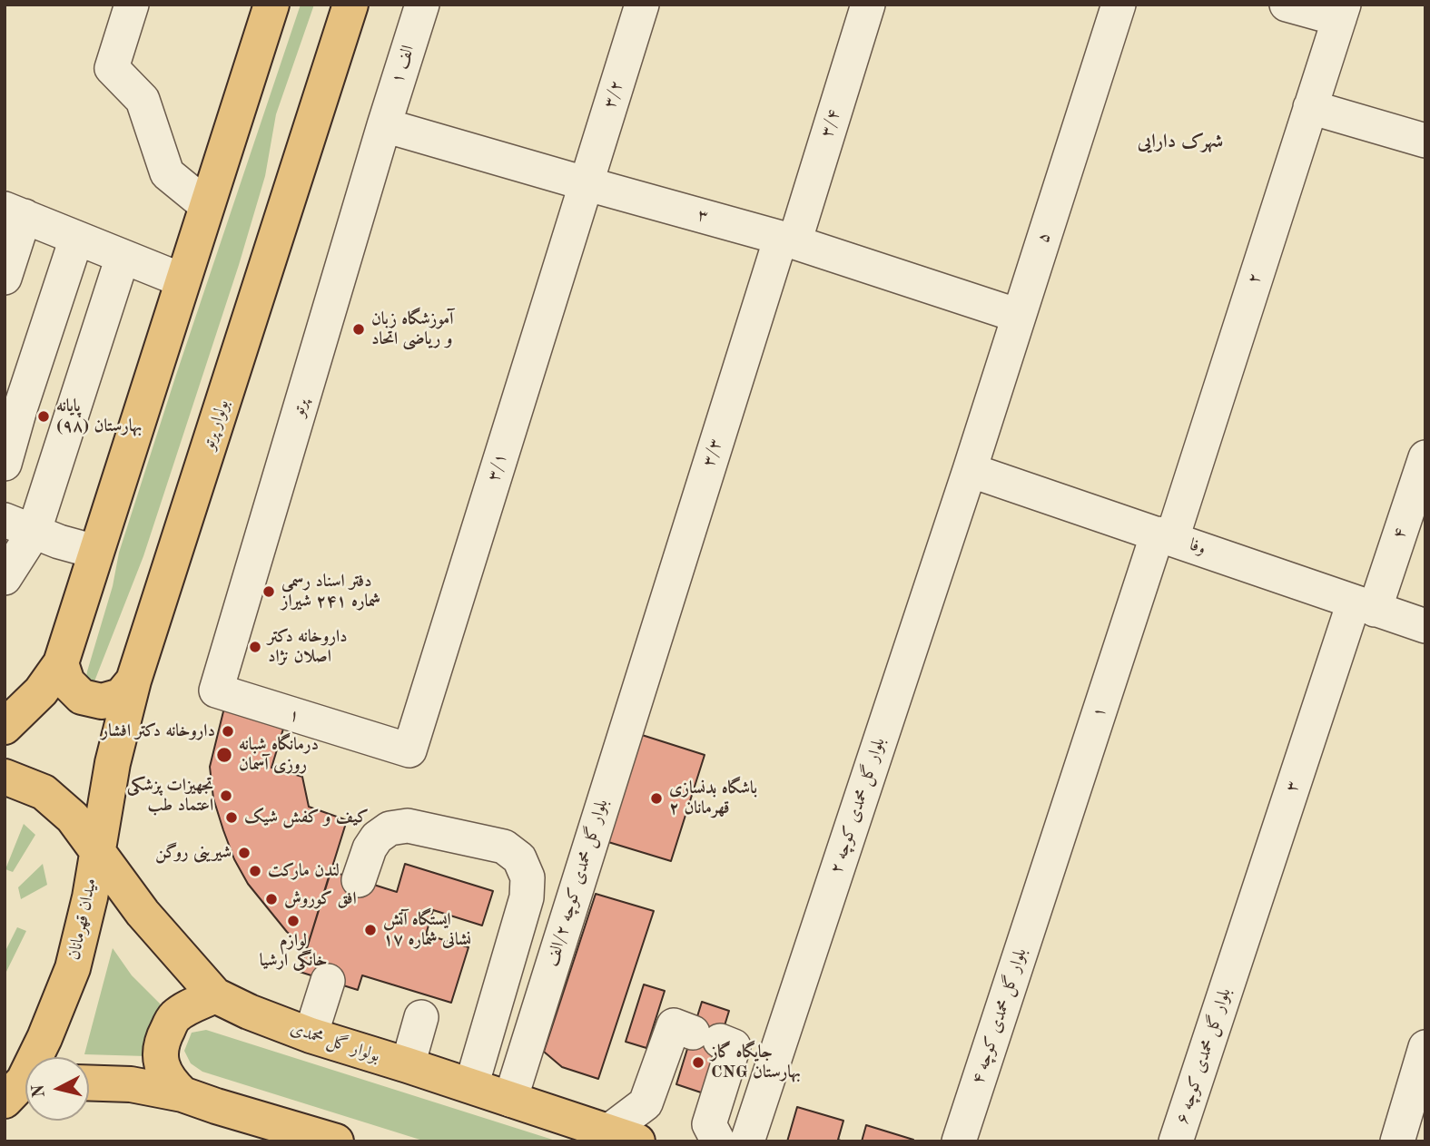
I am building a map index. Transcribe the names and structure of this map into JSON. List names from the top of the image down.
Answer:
{
  "streets": {
    "main road": ["بولوار پرتو", "میدان قهرمانان", "بولوار گل محمدی"],
    "street": [
      "۱ الف",
      "۳/۲",
      "۳/۴",
      "۳",
      "۵",
      "۲",
      "پرتو",
      "۳/۳",
      "۳/۱",
      "۴",
      "وفا",
      "۱",
      "بلوار گل محمدی کوچه ۲",
      "بلوار گل محمدی کوچه ۲/الف",
      "بلوار گل محمدی کوچه ۴",
      "بلوار گل محمدی کوچه ۶"
    ]
  },
  "crossings": [
    ["۱ الف", "۳"],
    ["۱ الف", "پرتو"],
    ["۳/۲", "۳"],
    ["۳/۲", "۳/۱"],
    ["۳/۴", "۳"],
    ["۳/۴", "۳/۳"],
    ["۳", "۵"],
    ["۳", "پرتو"],
    ["۳", "۳/۳"],
    ["۳", "۳/۱"],
    ["۳", "۴"],
    ["۳", "وفا"],
    ["۳", "بلوار گل محمدی کوچه ۶"],
    ["۵", "وفا"],
    ["۵", "بلوار گل محمدی کوچه ۲"],
    ["۲", "وفا"],
    ["۲", "۱"],
    ["پرتو", "۱"],
    ["بولوار پرتو", "میدان قهرمانان"],
    ["بولوار پرتو", "بولوار گل محمدی"],
    ["۳/۳", "بلوار گل محمدی کوچه ۲/الف"],
    ["۳/۱", "۱"],
    ["۴", "وفا"],
    ["وفا", "۱"],
    ["وفا", "بلوار گل محمدی کوچه ۲"],
    ["۱", "بلوار گل محمدی کوچه ۴"],
    ["بلوار گل محمدی کوچه ۲/الف", "بولوار گل محمدی"],
    ["میدان قهرمانان", "بولوار گل محمدی"]
  ],
  "districts": ["شهرک دارایی"],
  "places": [
    "آموزشگاه زبان و ریاضی اتحاد",
    "پایانه بهارستان (۹۸)",
    "دفتر اسناد رسمی شماره ۲۴۱ شیراز",
    "داروخانه دکتر اصلان نژاد",
    "داروخانه دکتر افشار",
    "درمانگاه شبانه روزی آسمان",
    "تجهیزات پزشکی اعتماد طب",
    "باشگاه بدنسازی قهرمانان ۲",
    "کیف و کفش شیک",
    "شیرینی روگن",
    "لندن مارکت",
    "افق کوروش",
    "لوازم خانگی ارشیا",
    "ایستگاه آتش نشانی شماره ۱۷",
    "جایگاه گاز CNG بهارستان"
  ],
  "north": "left"
}
